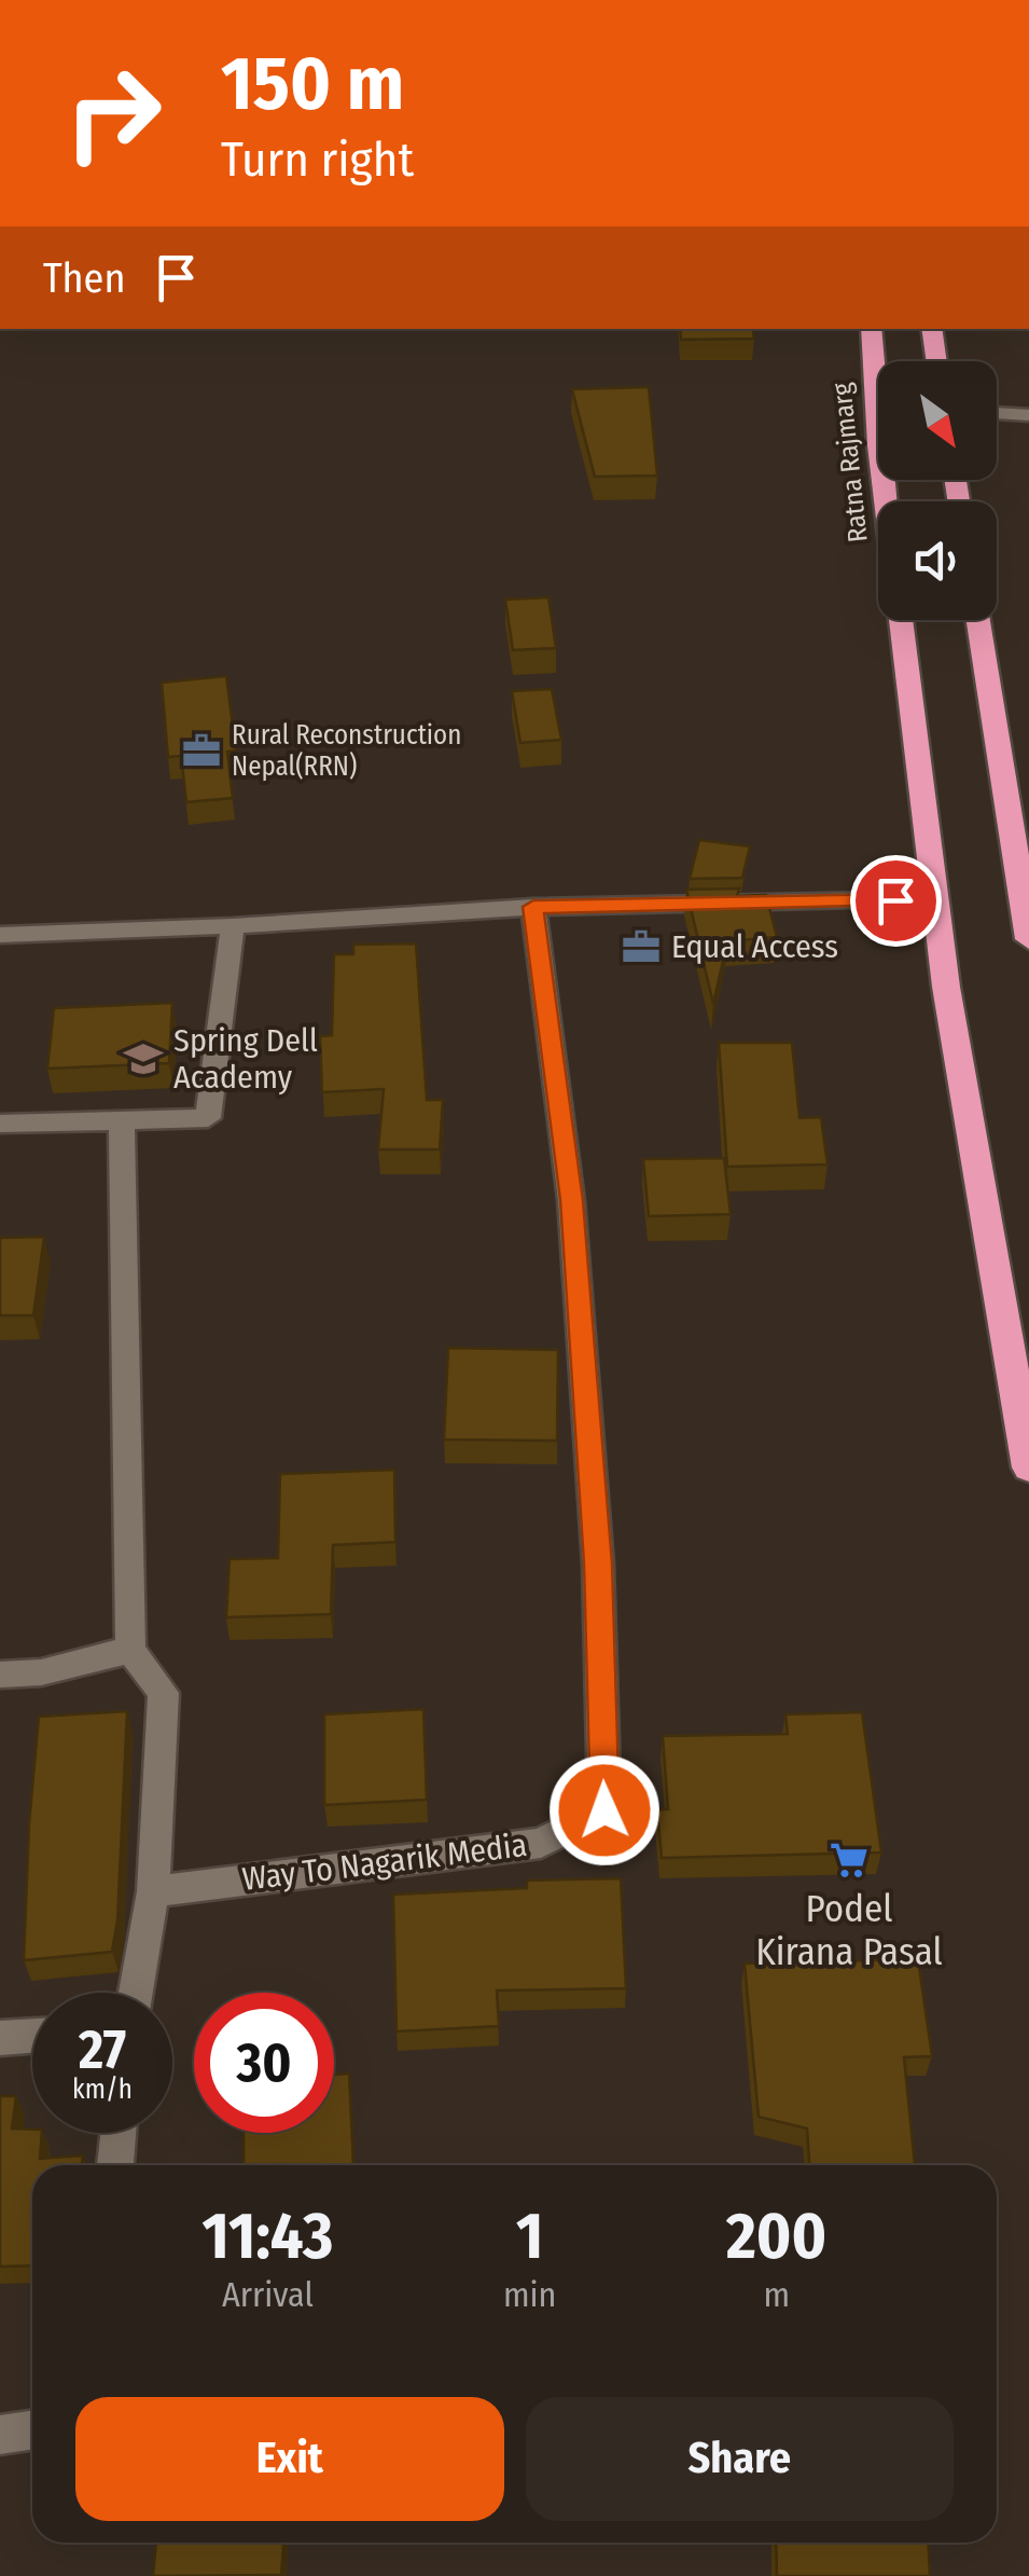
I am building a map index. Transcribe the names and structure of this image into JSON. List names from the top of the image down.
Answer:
{
  "streets": {
    "highway": ["Ratna Rajmarg"],
    "street": ["Way To Nagarik Media"]
  },
  "places": {
    "office": ["Rural Reconstruction Nepal(RRN)", "Equal Access"],
    "school or university": ["Spring Dell Academy"],
    "supermarket": ["Podel Kirana Pasal"]
  },
  "north": "bottom right",
  "page": {
    "turn": ["150 m", "Turn right"],
    "then": "Then",
    "speed": "27 km/h",
    "limit": "30",
    "eta": [
      "11:43",
      "Arrival",
      "1",
      "min",
      "200",
      "m"
    ],
    "buttons": ["Exit", "Share"]
  }
}
